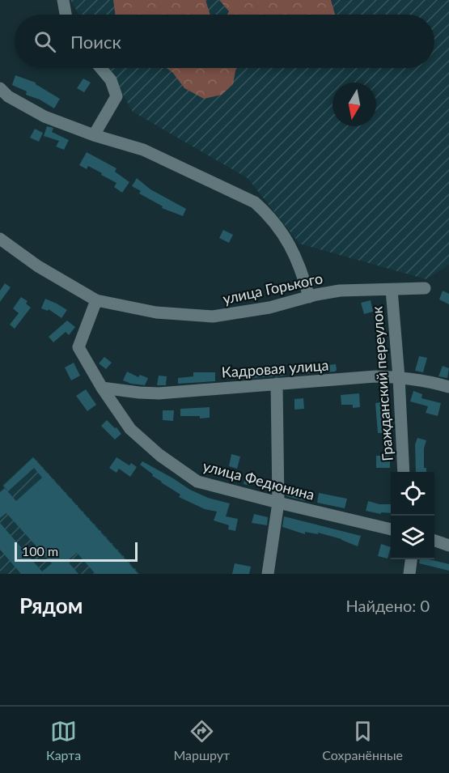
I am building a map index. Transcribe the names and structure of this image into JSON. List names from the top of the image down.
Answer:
{
  "streets": {
    "street": [
      "улица Горького",
      "Кадровая улица",
      "Гражданский переулок",
      "улица Федюнина"
    ]
  },
  "crossings": [
    ["улица Горького", "Гражданский переулок"],
    ["улица Горького", "улица Федюнина"],
    ["Кадровая улица", "Гражданский переулок"],
    ["Кадровая улица", "улица Федюнина"]
  ],
  "scale_bar": "100 m",
  "north": "bottom",
  "page": {
    "search": "Поиск",
    "scale": "100 m",
    "heading": ["Рядом", "Найдено: 0"],
    "nav": ["Карта", "Маршрут", "Сохранённые"]
  }
}
